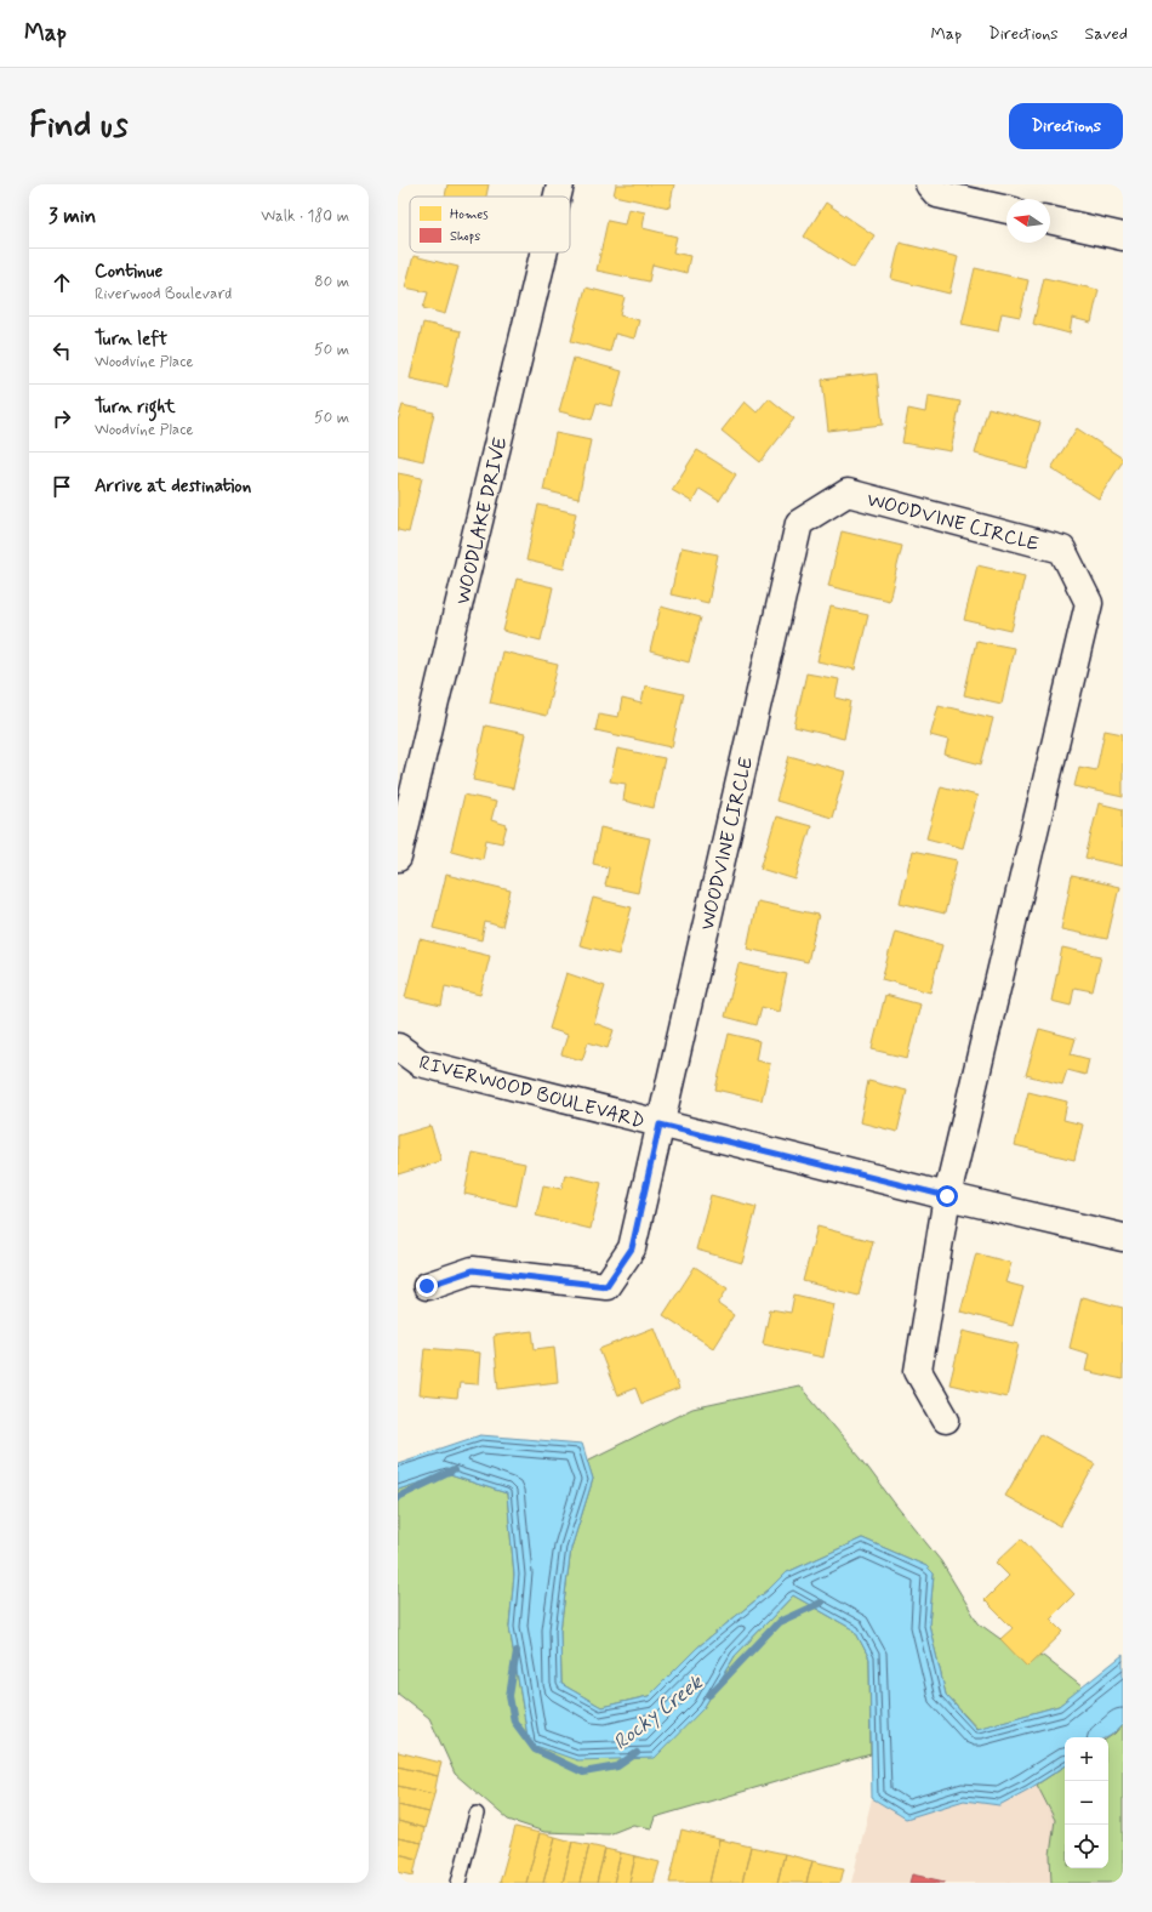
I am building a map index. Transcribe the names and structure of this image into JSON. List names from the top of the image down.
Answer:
{
  "streets": {
    "street": ["WOODLAKE DRIVE", "WOODVINE CIRCLE", "RIVERWOOD BOULEVARD"]
  },
  "crossings": [
    ["WOODVINE CIRCLE", "RIVERWOOD BOULEVARD"]
  ],
  "water": ["Rocky Creek"],
  "legend": ["Homes", "Shops"],
  "north": "left",
  "page": {
    "header": "Map",
    "nav": ["Map", "Directions", "Saved"],
    "buttons": "Directions",
    "title": "Find us",
    "heading": ["3 min", "Walk · 180 m"],
    "list": [
      ["Continue", "Riverwood Boulevard", "80 m"],
      ["Turn left", "Woodvine Place", "50 m"],
      ["Turn right", "Woodvine Place", "50 m"],
      "Arrive at destination"
    ],
    "map_buttons": ["+", "−"]
  }
}
